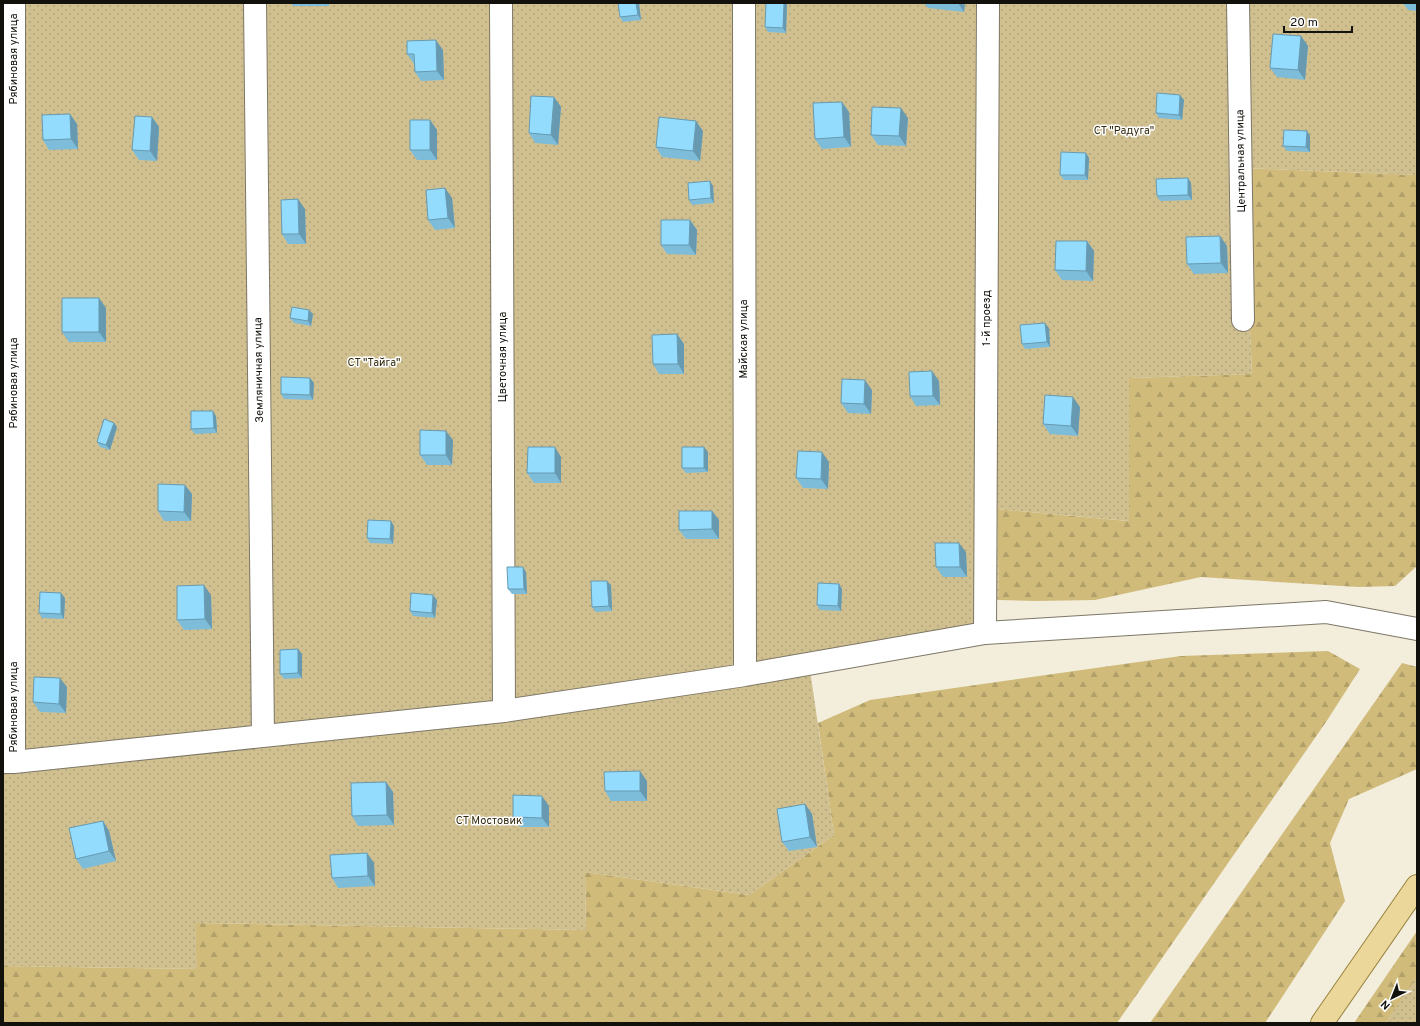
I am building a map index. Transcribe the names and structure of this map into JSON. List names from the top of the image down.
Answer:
{
  "streets": {
    "street": [
      "Рябиновая улица",
      "Центральная улица",
      "1-й проезд",
      "Майская улица",
      "Цветочная улица",
      "Земляничная улица"
    ]
  },
  "parks": ["СТ \"Радуга\"", "СТ \"Тайга\"", "СТ Мостовик"],
  "scale_bar": "20 m",
  "north": "bottom left"
}
